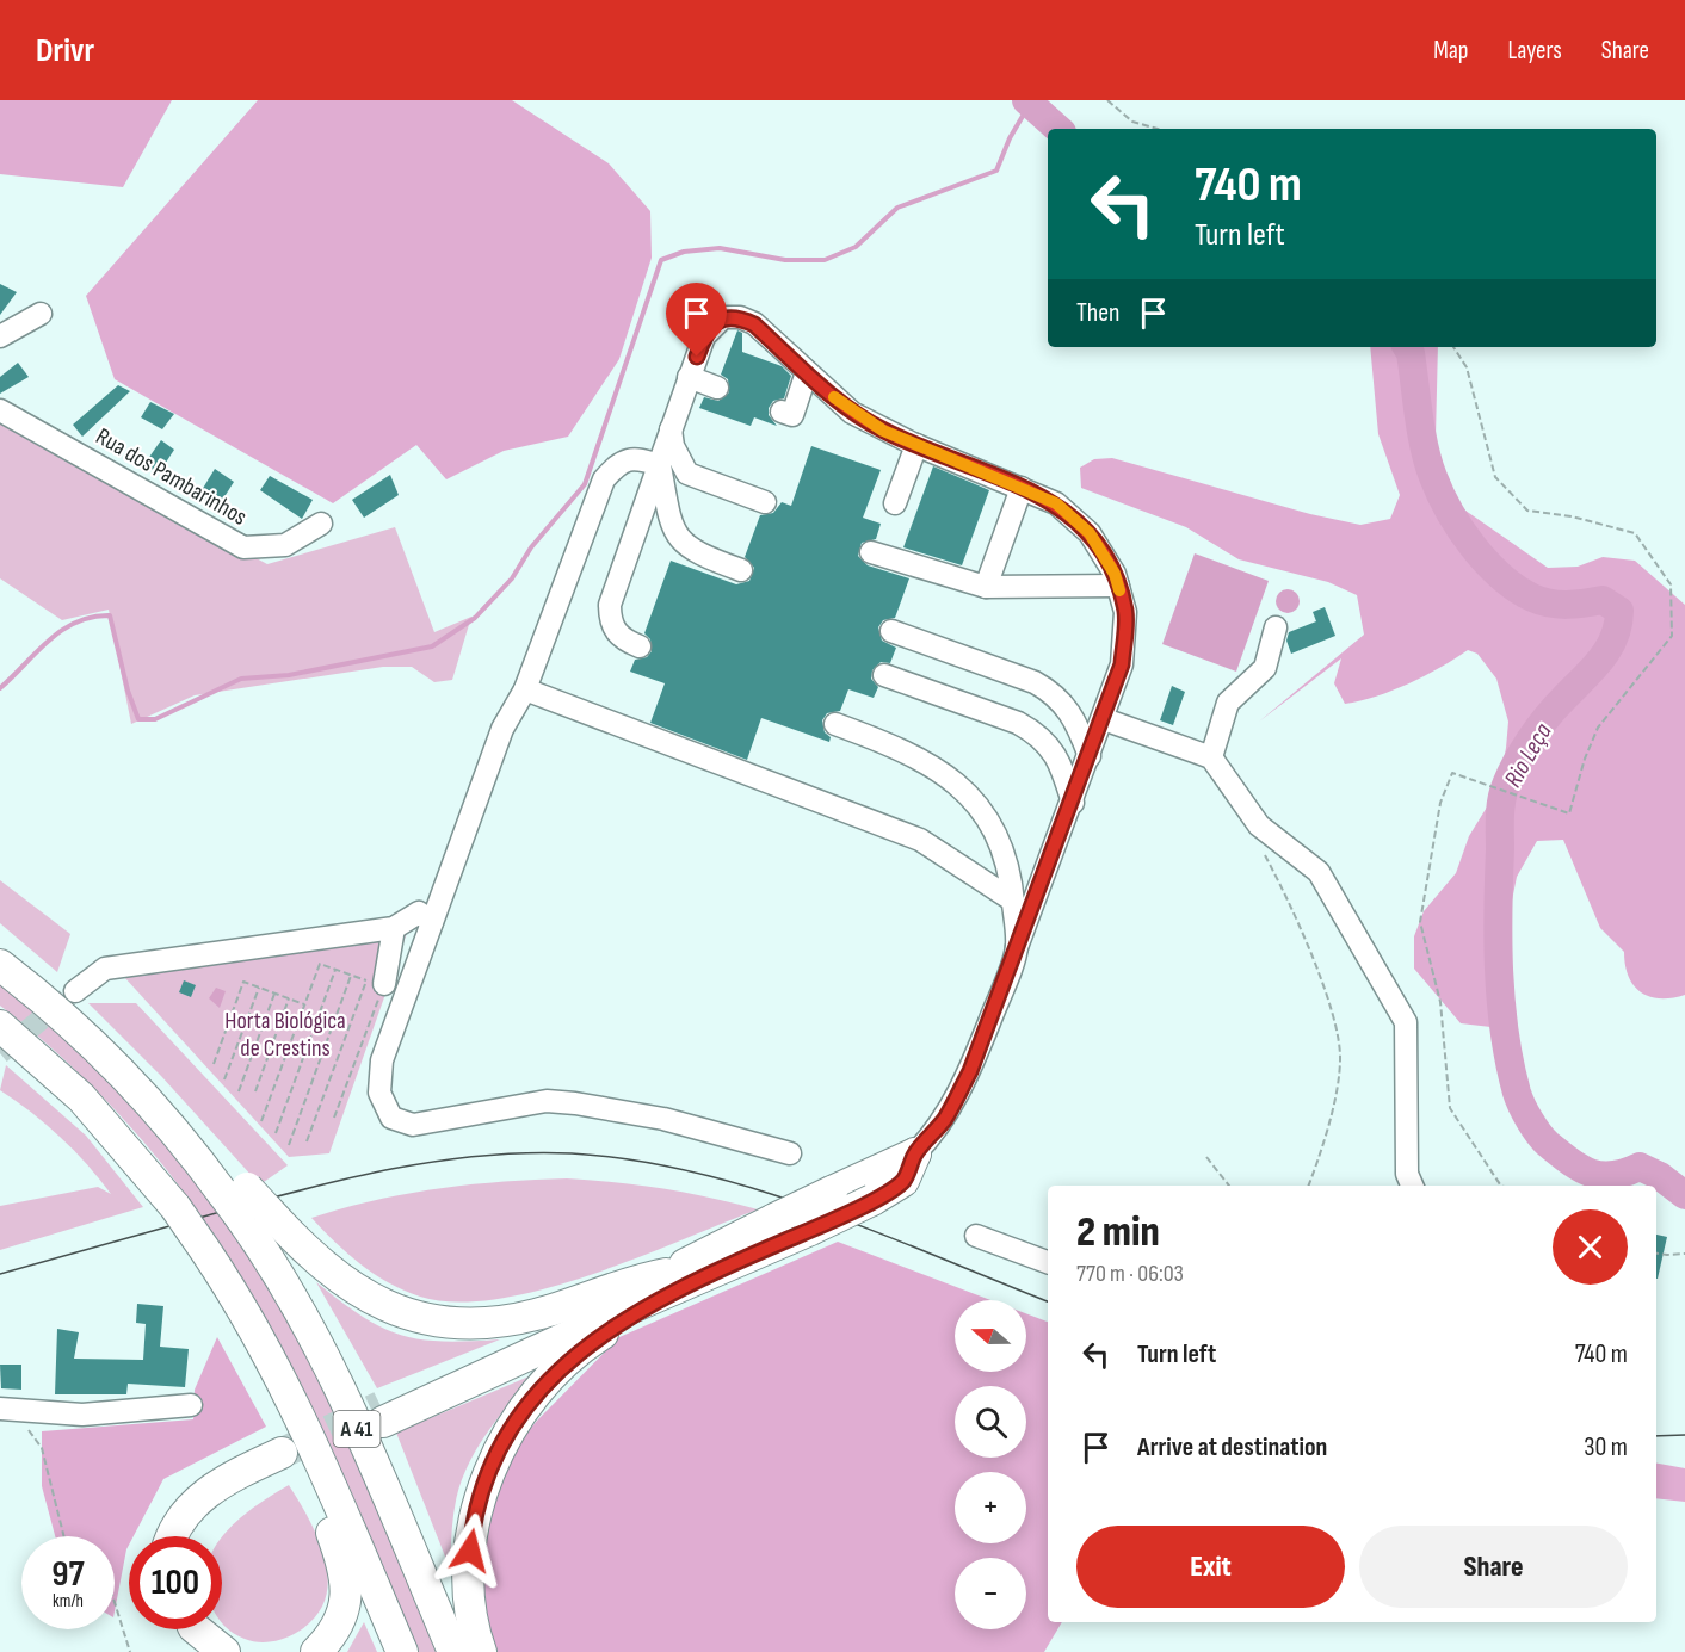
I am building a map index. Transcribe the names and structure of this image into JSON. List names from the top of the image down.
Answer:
{
  "streets": {
    "highway": ["A 41"],
    "street": ["Rua dos Pambarinhos"]
  },
  "water": ["Rio Leça"],
  "parks": ["Horta Biológica de Crestins"],
  "north": "left",
  "page": {
    "header": "Drivr",
    "nav": ["Map", "Layers", "Share"],
    "turn": ["740 m", "Turn left"],
    "then": "Then",
    "heading": ["2 min", "770 m · 06:03"],
    "map_buttons": ["+", "−"],
    "list": [
      {
        "name": "Turn left",
        "value": "740 m"
      },
      {
        "name": "Arrive at destination",
        "value": "30 m"
      }
    ],
    "buttons": ["Exit", "Share"],
    "speed": "97 km/h",
    "limit": "100"
  }
}
